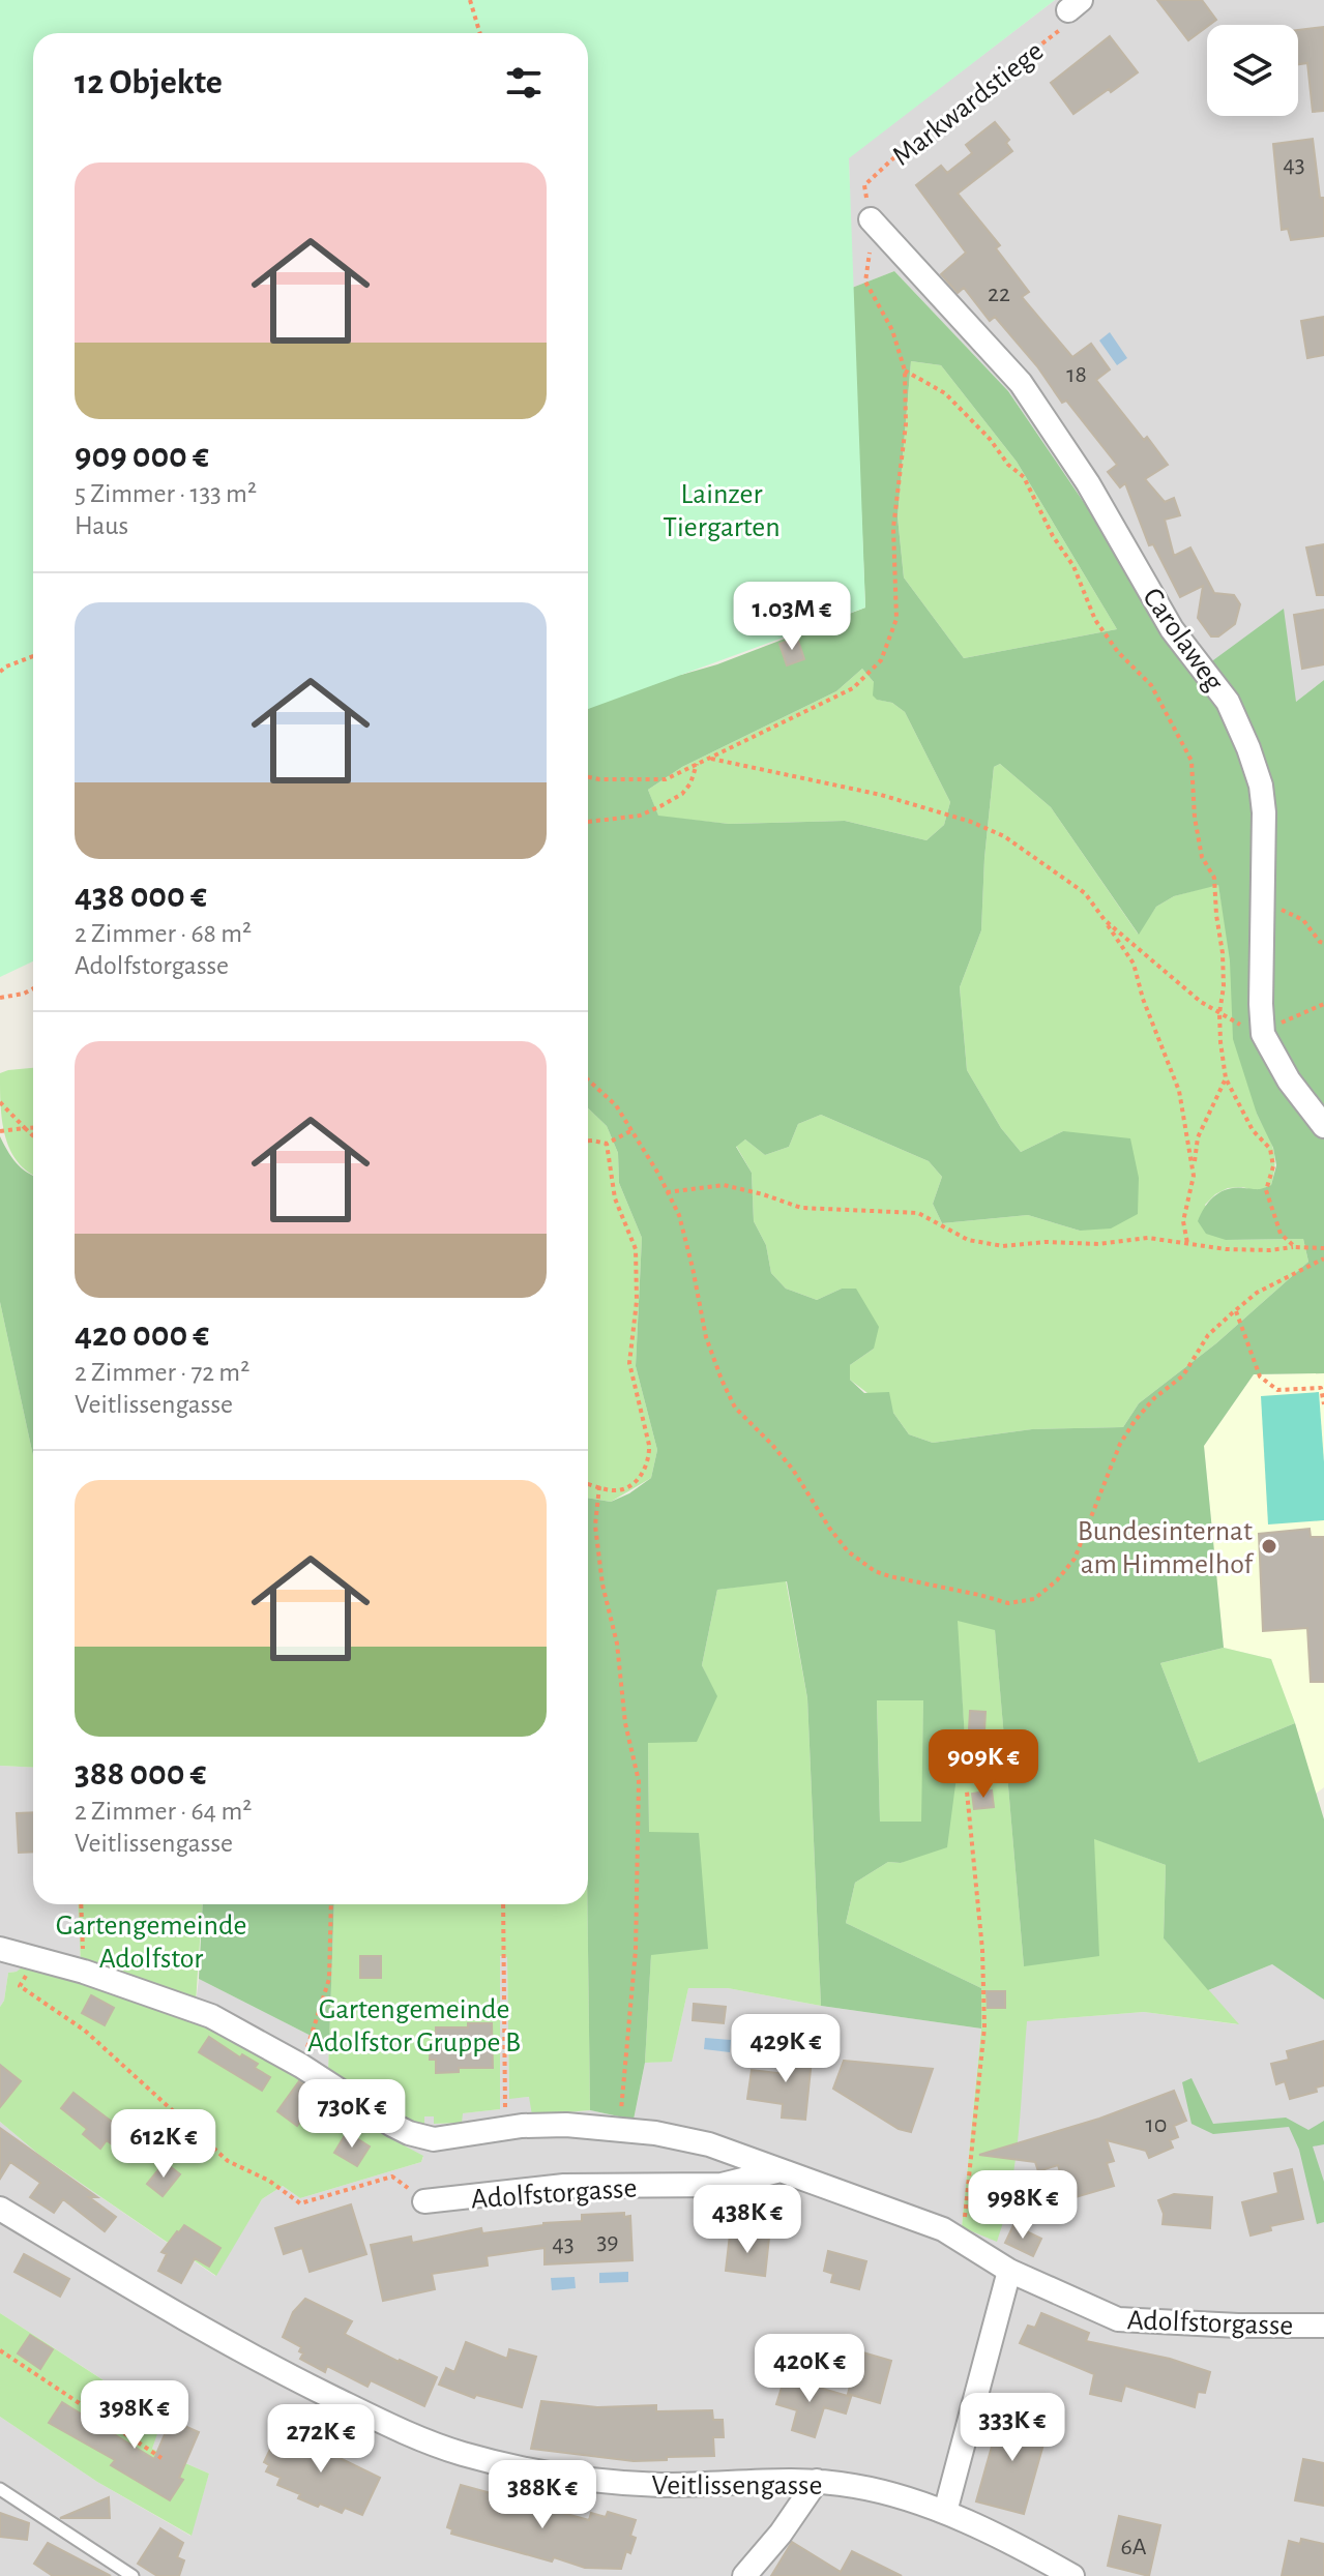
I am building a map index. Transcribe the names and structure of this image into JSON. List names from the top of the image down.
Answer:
{
  "streets": {
    "street": ["Carolaweg", "Adolfstorgasse", "Veitlissengasse"],
    "path": ["Markwardstiege"]
  },
  "crossings": [
    ["Markwardstiege", "Carolaweg"]
  ],
  "parks": ["Lainzer Tiergarten", "Gartengemeinde Adolfstor", "Gartengemeinde Adolfstor Gruppe B"],
  "places": ["Bundesinternat am Himmelhof"],
  "house_numbers": [
    "43",
    "22",
    "18",
    "10",
    "39",
    "43",
    "6A"
  ],
  "page": {
    "heading": "12 Objekte",
    "list": [
      {
        "name": "909 000 €",
        "note": "5 Zimmer · 133 m² · Haus"
      },
      {
        "name": "438 000 €",
        "note": "2 Zimmer · 68 m² · Adolfstorgasse"
      },
      {
        "name": "420 000 €",
        "note": "2 Zimmer · 72 m² · Veitlissengasse"
      },
      {
        "name": "388 000 €",
        "note": "2 Zimmer · 64 m² · Veitlissengasse"
      }
    ],
    "price": [
      "1.03M €",
      "909K €",
      "429K €",
      "730K €",
      "612K €",
      "998K €",
      "438K €",
      "420K €",
      "398K €",
      "333K €",
      "272K €",
      "388K €"
    ]
  }
}
